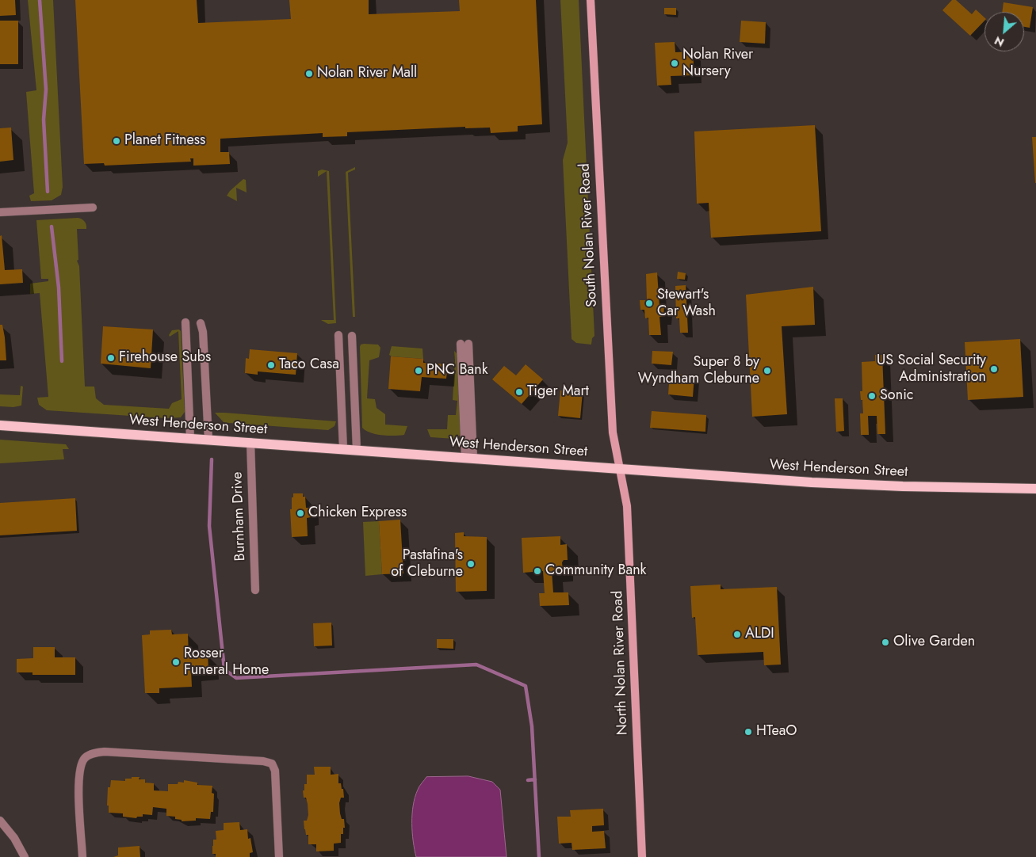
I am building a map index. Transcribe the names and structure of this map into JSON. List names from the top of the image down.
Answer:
{
  "streets": {
    "main road": ["South Nolan River Road", "West Henderson Street", "North Nolan River Road"],
    "street": ["Burnham Drive"]
  },
  "crossings": [
    ["South Nolan River Road", "West Henderson Street"],
    ["South Nolan River Road", "North Nolan River Road"],
    ["West Henderson Street", "Burnham Drive"],
    ["West Henderson Street", "North Nolan River Road"]
  ],
  "places": [
    "Nolan River Nursery",
    "Nolan River Mall",
    "Planet Fitness",
    "Stewart's Car Wash",
    "Firehouse Subs",
    "Taco Casa",
    "US Social Security Administration",
    "PNC Bank",
    "Super 8 by Wyndham Cleburne",
    "Tiger Mart",
    "Sonic",
    "Chicken Express",
    "Pastafina's of Cleburne",
    "Community Bank",
    "ALDI",
    "Olive Garden",
    "Rosser Funeral Home",
    "HTeaO"
  ],
  "north": "bottom left"
}
